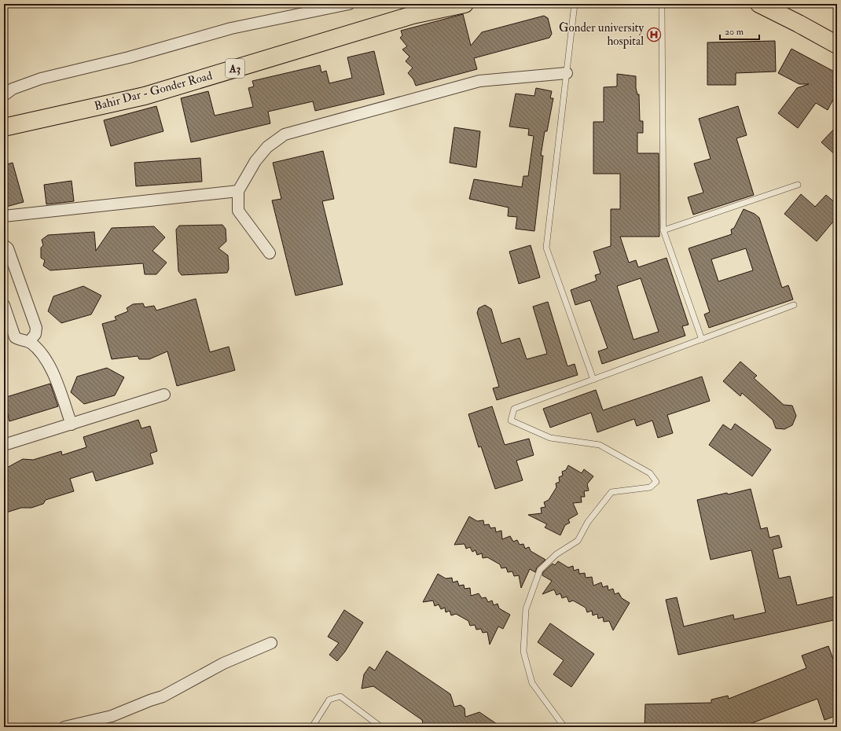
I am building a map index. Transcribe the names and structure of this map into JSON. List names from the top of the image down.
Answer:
{
  "streets": {
    "highway": ["A3", "Bahir Dar - Gonder Road"]
  },
  "places": {
    "hospital": ["Gonder university hospital"]
  },
  "scale_bar": "20 m"
}
